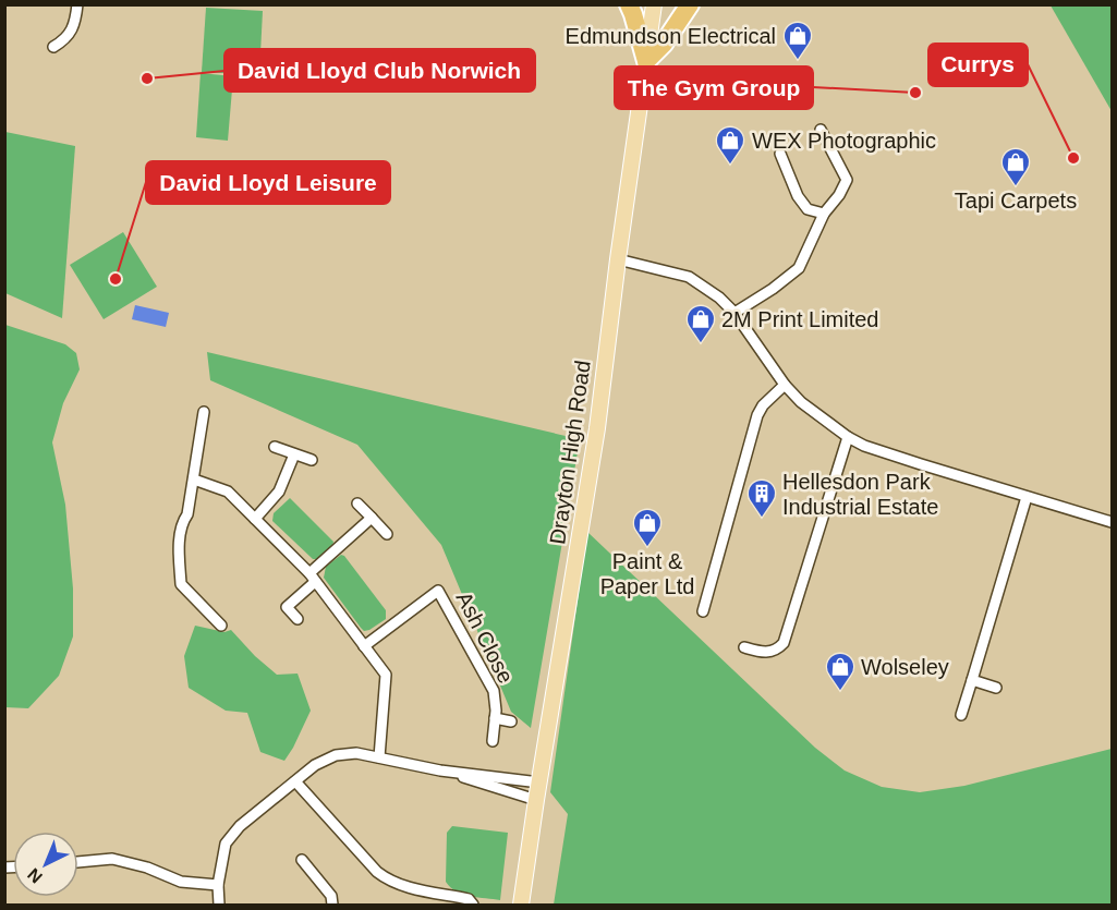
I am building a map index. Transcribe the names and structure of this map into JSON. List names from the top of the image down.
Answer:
{
  "streets": {
    "main road": ["Drayton High Road"],
    "street": ["Ash Close"]
  },
  "places": {
    "shop": [
      "Edmundson Electrical",
      "WEX Photographic",
      "Tapi Carpets",
      "2M Print Limited",
      "Paint & Paper Ltd",
      "Wolseley"
    ],
    "other": [
      "David Lloyd Club Norwich",
      "The Gym Group",
      "Currys",
      "David Lloyd Leisure"
    ],
    "building": ["Hellesdon Park Industrial Estate"]
  },
  "north": "bottom left"
}
